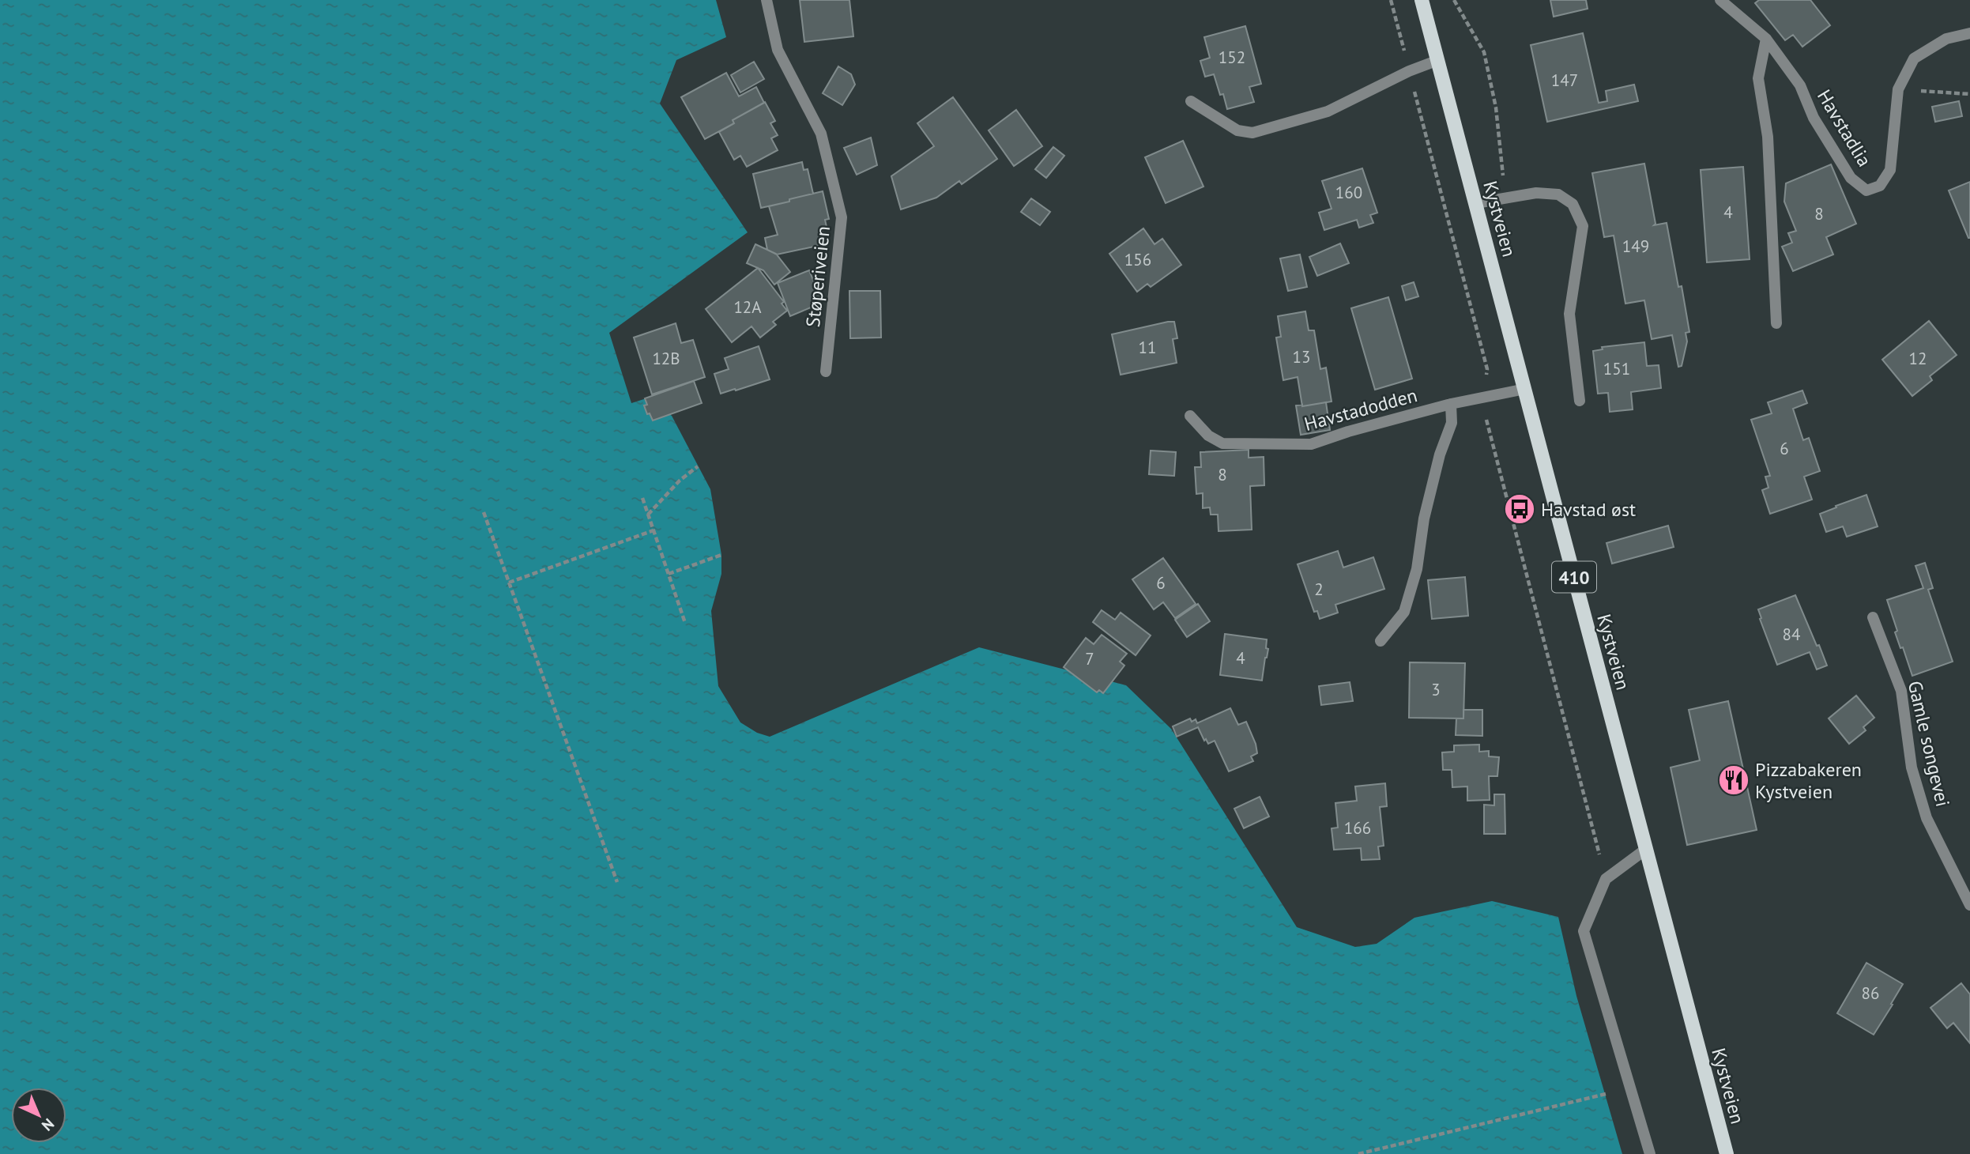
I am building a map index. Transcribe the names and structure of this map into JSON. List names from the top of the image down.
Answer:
{
  "streets": {
    "main road": ["Kystveien", "410"],
    "street": [
      "Havstadlia",
      "Støperiveien",
      "Havstadodden",
      "Gamle songevei"
    ]
  },
  "crossings": [
    ["Kystveien", "Havstadodden"]
  ],
  "places": {
    "bus stop": ["Havstad øst"],
    "restaurant": ["Pizzabakeren Kystveien"]
  },
  "house_numbers": [
    "152",
    "147",
    "160",
    "4",
    "8",
    "149",
    "156",
    "12A",
    "11",
    "13",
    "12B",
    "12",
    "151",
    "6",
    "8",
    "6",
    "2",
    "84",
    "4",
    "7",
    "3",
    "166",
    "86"
  ],
  "north": "bottom right"
}
